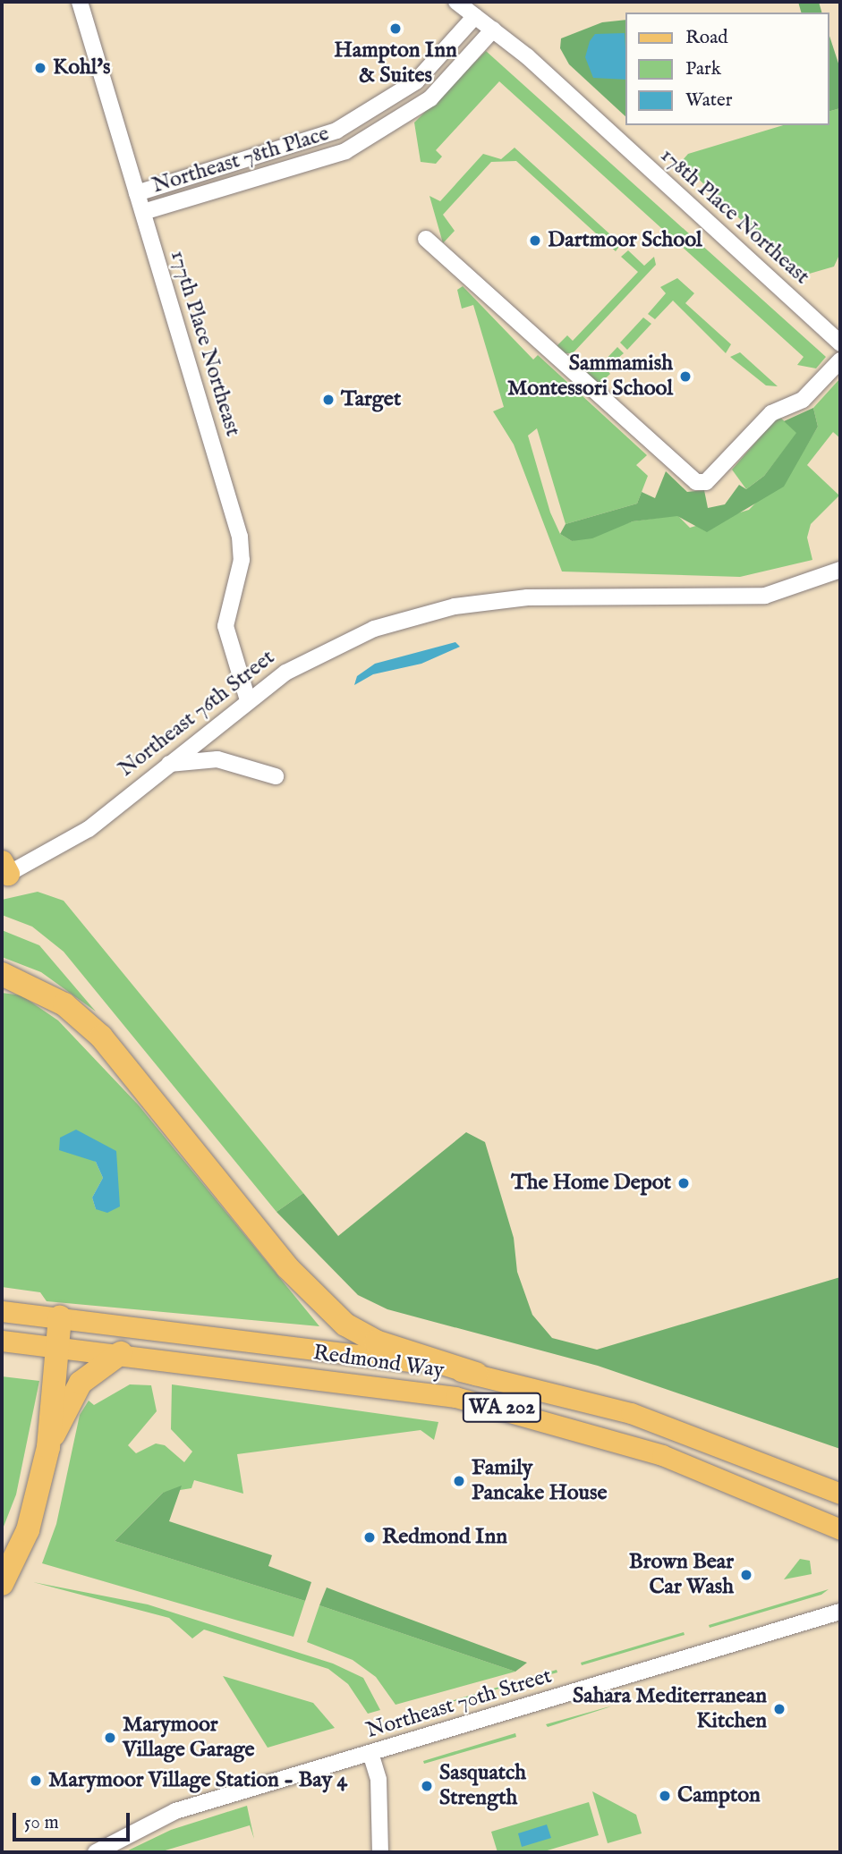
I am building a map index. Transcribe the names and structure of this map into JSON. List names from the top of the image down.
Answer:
{
  "streets": {
    "main road": ["Redmond Way", "WA 202"],
    "street": [
      "Northeast 78th Place",
      "178th Place Northeast",
      "177th Place Northeast",
      "Northeast 76th Street",
      "Northeast 70th Street"
    ]
  },
  "crossings": [
    ["Northeast 78th Place", "178th Place Northeast"],
    ["Northeast 78th Place", "177th Place Northeast"],
    ["177th Place Northeast", "Northeast 76th Street"]
  ],
  "places": [
    "Hampton Inn & Suites",
    "Kohl's",
    "Dartmoor School",
    "Sammamish Montessori School",
    "Target",
    "The Home Depot",
    "Family Pancake House",
    "Redmond Inn",
    "Brown Bear Car Wash",
    "Sahara Mediterranean Kitchen",
    "Marymoor Village Garage",
    "Marymoor Village Station - Bay 4",
    "Sasquatch Strength",
    "Campton"
  ],
  "legend": ["Road", "Park", "Water"],
  "scale_bar": "50 m"
}
